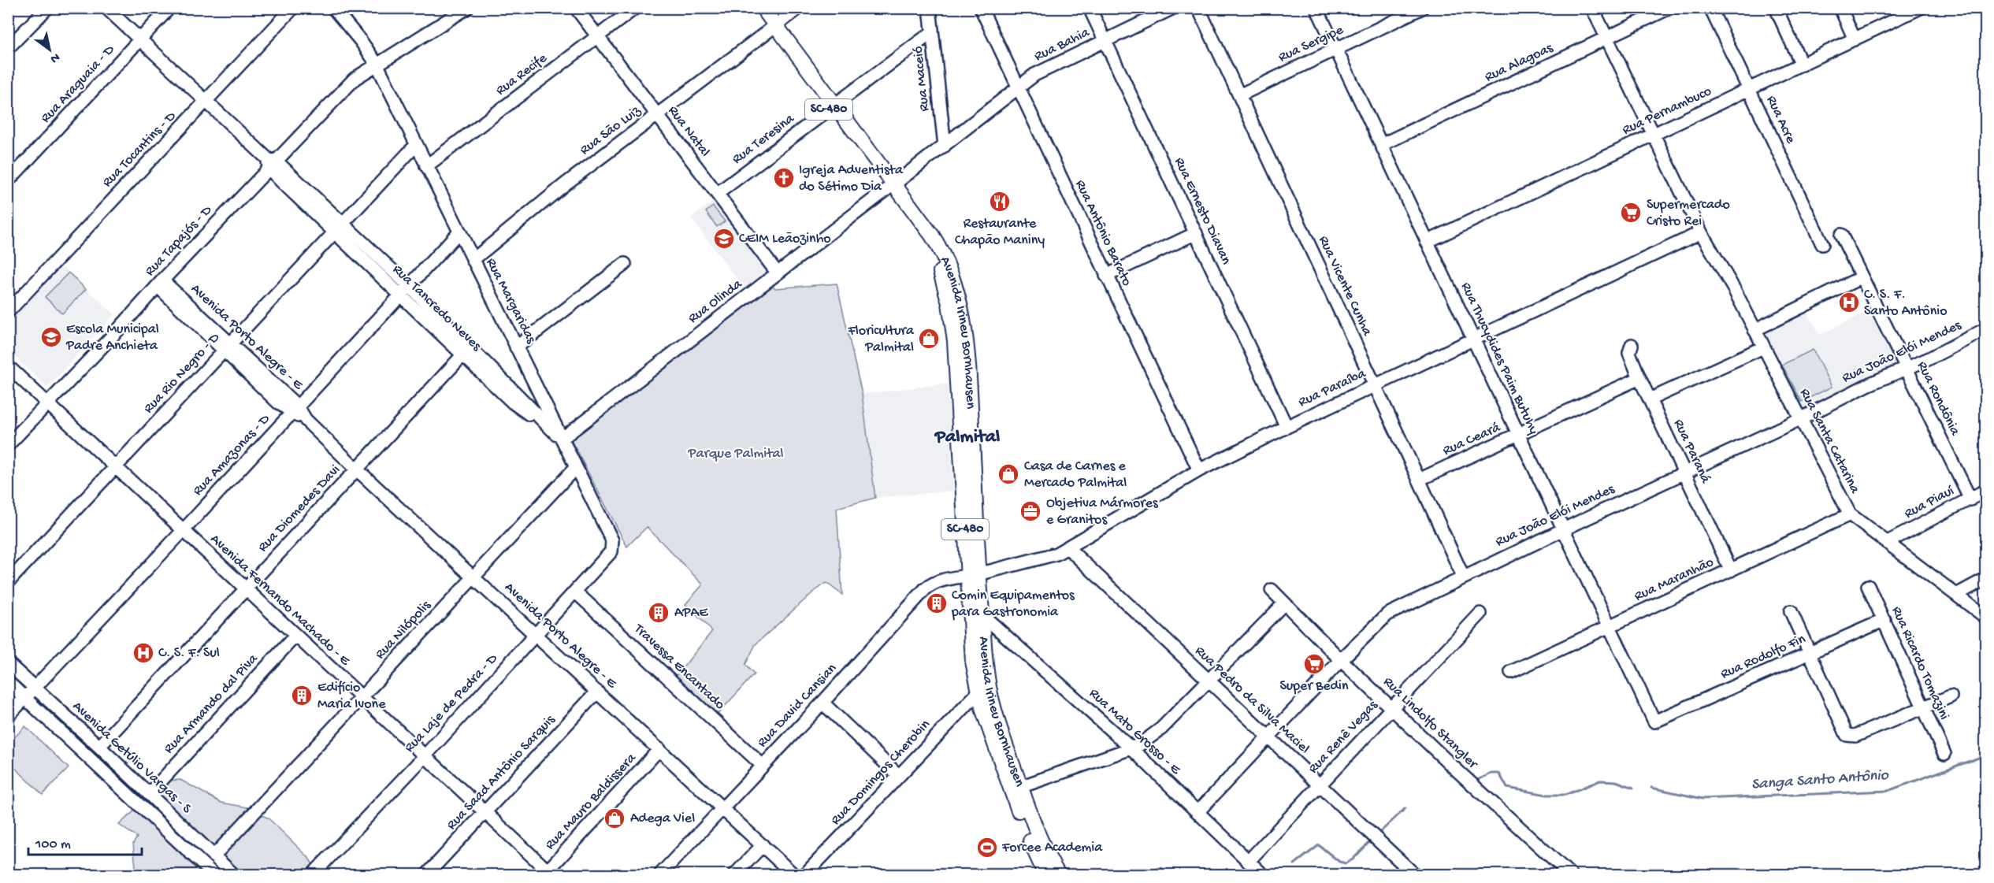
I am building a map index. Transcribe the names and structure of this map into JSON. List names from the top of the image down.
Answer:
{
  "streets": {
    "main road": ["SC-480", "Avenida Irineu Bornhausen"],
    "street": [
      "Rua Sergipe",
      "Rua Bahia",
      "Rua Alagoas",
      "Rua Recife",
      "Rua Maceió",
      "Rua Araguaia - D",
      "Rua Pernambuco",
      "Rua Acre",
      "Rua São Luiz",
      "Rua Natal",
      "Rua Teresina",
      "Rua Tocantins - D",
      "Rua Ernesto Diavan",
      "Rua Antônio Barato",
      "Rua Tapajós - D",
      "Rua Vicente Cunha",
      "Rua Margaridas",
      "Rua Olinda",
      "Rua Tancredo Neves",
      "Avenida Porto Alegre - E",
      "Rua João Elói Mendes",
      "Rua Thucydides Paim Butuhy",
      "Rua Rio Negro - D",
      "Rua Paraíba",
      "Rua Rondônia",
      "Rua Ceará",
      "Rua Santa Catarina",
      "Rua Paraná",
      "Rua Amazonas - D",
      "Rua Piauí",
      "Rua Diomedes Davi",
      "Rua Maranhão",
      "Avenida Fernando Machado - E",
      "Rua Nilópolis",
      "Rua Rodolfo Fin",
      "Rua Ricardo Tomazini",
      "Travessa Encantado",
      "Rua Pedro da Silva Maciel",
      "Rua Laje de Pedra - D",
      "Rua Armando dal Piva",
      "Rua David Cansian",
      "Rua Lindolfo Stangler",
      "Rua Mato Grosso - E",
      "Rua Renê Vegas",
      "Avenida Getúlio Vargas - S",
      "Rua Saad Antônio Sarquis",
      "Rua Domingos Cherobin",
      "Rua Mauro Baldissera"
    ]
  },
  "crossings": [
    ["Rua Sergipe", "Rua Vicente Cunha"],
    ["Rua Sergipe", "Rua Thucydides Paim Butuhy"],
    ["Rua Bahia", "Rua Ernesto Diavan"],
    ["Rua Bahia", "Rua Antônio Barato"],
    ["Rua Bahia", "Rua Olinda"],
    ["Rua Alagoas", "Rua Thucydides Paim Butuhy"],
    ["Rua Alagoas", "Rua Santa Catarina"],
    ["Rua Recife", "Rua Natal"],
    ["Rua Recife", "Rua Margaridas"],
    ["Rua Maceió", "Rua Teresina"],
    ["Rua Maceió", "Rua Olinda"],
    ["Rua Araguaia - D", "Rua Tancredo Neves"],
    ["Rua Pernambuco", "Rua Acre"],
    ["Rua Pernambuco", "Rua Thucydides Paim Butuhy"],
    ["Rua Pernambuco", "Rua Santa Catarina"],
    ["Rua São Luiz", "Rua Natal"],
    ["Rua São Luiz", "Rua Margaridas"],
    ["Rua São Luiz", "Avenida Irineu Bornhausen"],
    ["Rua Natal", "Rua Teresina"],
    ["Rua Natal", "Rua Olinda"],
    ["Rua Teresina", "Avenida Irineu Bornhausen"],
    ["Rua Tocantins - D", "Rua Tancredo Neves"],
    ["Rua Ernesto Diavan", "Rua Paraíba"],
    ["Rua Antônio Barato", "Rua Olinda"],
    ["Rua Antônio Barato", "Rua Paraíba"],
    ["Rua Tapajós - D", "Rua Margaridas"],
    ["Rua Tapajós - D", "Rua Tancredo Neves"],
    ["Rua Tapajós - D", "Avenida Porto Alegre - E"],
    ["Rua Tapajós - D", "Avenida Fernando Machado - E"],
    ["Rua Vicente Cunha", "Rua João Elói Mendes"],
    ["Rua Vicente Cunha", "Rua Paraíba"],
    ["Rua Vicente Cunha", "Rua Ceará"],
    ["Rua Margaridas", "Rua Olinda"],
    ["Rua Margaridas", "Rua Tancredo Neves"],
    ["Rua Margaridas", "Rua Rio Negro - D"],
    ["Rua Margaridas", "Rua Amazonas - D"],
    ["Rua Margaridas", "Rua Nilópolis"],
    ["Rua Margaridas", "Rua Laje de Pedra - D"],
    ["Rua Olinda", "Rua Tancredo Neves"],
    ["Rua Olinda", "Avenida Irineu Bornhausen"],
    ["Rua Tancredo Neves", "Rua Rio Negro - D"],
    ["Rua Tancredo Neves", "Rua Amazonas - D"],
    ["Rua Tancredo Neves", "Rua Diomedes Davi"],
    ["Avenida Irineu Bornhausen", "Rua Paraíba"],
    ["Avenida Irineu Bornhausen", "Rua David Cansian"],
    ["Avenida Irineu Bornhausen", "Rua Mato Grosso - E"],
    ["Avenida Irineu Bornhausen", "Rua Domingos Cherobin"],
    ["Avenida Porto Alegre - E", "Rua Rio Negro - D"],
    ["Avenida Porto Alegre - E", "Rua Amazonas - D"],
    ["Avenida Porto Alegre - E", "Rua Diomedes Davi"],
    ["Avenida Porto Alegre - E", "Rua Nilópolis"],
    ["Avenida Porto Alegre - E", "Rua Laje de Pedra - D"],
    ["Avenida Porto Alegre - E", "Rua David Cansian"],
    ["Avenida Porto Alegre - E", "Rua Saad Antônio Sarquis"],
    ["Avenida Porto Alegre - E", "Rua Mauro Baldissera"],
    ["Rua João Elói Mendes", "Rua Thucydides Paim Butuhy"],
    ["Rua João Elói Mendes", "Rua Rondônia"],
    ["Rua João Elói Mendes", "Rua Santa Catarina"],
    ["Rua João Elói Mendes", "Rua Paraná"],
    ["Rua João Elói Mendes", "Rua Pedro da Silva Maciel"],
    ["Rua João Elói Mendes", "Rua Lindolfo Stangler"],
    ["Rua João Elói Mendes", "Rua Mato Grosso - E"],
    ["Rua Thucydides Paim Butuhy", "Rua Paraíba"],
    ["Rua Thucydides Paim Butuhy", "Rua Ceará"],
    ["Rua Thucydides Paim Butuhy", "Rua Maranhão"],
    ["Rua Thucydides Paim Butuhy", "Rua Rodolfo Fin"],
    ["Rua Rio Negro - D", "Avenida Fernando Machado - E"],
    ["Rua Paraíba", "Rua Santa Catarina"],
    ["Rua Paraíba", "Rua Pedro da Silva Maciel"],
    ["Rua Paraíba", "Rua David Cansian"],
    ["Rua Rondônia", "Rua Piauí"],
    ["Rua Ceará", "Rua Paraná"],
    ["Rua Santa Catarina", "Rua Piauí"],
    ["Rua Santa Catarina", "Rua Maranhão"],
    ["Rua Paraná", "Rua Maranhão"],
    ["Rua Amazonas - D", "Avenida Fernando Machado - E"],
    ["Rua Amazonas - D", "Avenida Getúlio Vargas - S"],
    ["Rua Diomedes Davi", "Avenida Fernando Machado - E"],
    ["Rua Diomedes Davi", "Avenida Getúlio Vargas - S"],
    ["Avenida Fernando Machado - E", "Rua Nilópolis"],
    ["Avenida Fernando Machado - E", "Rua Laje de Pedra - D"],
    ["Avenida Fernando Machado - E", "Rua Armando dal Piva"],
    ["Avenida Fernando Machado - E", "Rua Saad Antônio Sarquis"],
    ["Avenida Fernando Machado - E", "Rua Mauro Baldissera"],
    ["Rua Nilópolis", "Avenida Getúlio Vargas - S"],
    ["Rua Rodolfo Fin", "Rua Ricardo Tomazini"],
    ["Travessa Encantado", "Rua Laje de Pedra - D"],
    ["Travessa Encantado", "Rua David Cansian"],
    ["Rua Pedro da Silva Maciel", "Rua Renê Vegas"],
    ["Rua Armando dal Piva", "Avenida Getúlio Vargas - S"],
    ["Rua Lindolfo Stangler", "Rua Renê Vegas"],
    ["Rua Mato Grosso - E", "Rua Renê Vegas"]
  ],
  "districts": ["Palmital"],
  "water": ["Sanga Santo Antônio"],
  "parks": ["Parque Palmital"],
  "places": {
    "church": ["Igreja Adventista do Sétimo Dia"],
    "restaurant": ["Restaurante Chapão Maniny"],
    "supermarket": ["Supermercado Cristo Rei", "Super Bedin"],
    "school or university": ["CEIM Leãozinho", "Escola Municipal Padre Anchieta"],
    "hospital": ["C. S. F. Santo Antônio", "C. S. F. Sul"],
    "shop": ["Floricultura Palmital", "Casa de Carnes e Mercado Palmital", "Adega Viel"],
    "office": ["Objetiva Mármores e Granitos"],
    "building": ["Comin Equipamentos para Gastronomia", "APAE", "Edifício Maria Ivone"],
    "sports": ["Forcee Academia"]
  },
  "scale_bar": "100 m",
  "north": "bottom right"
}
